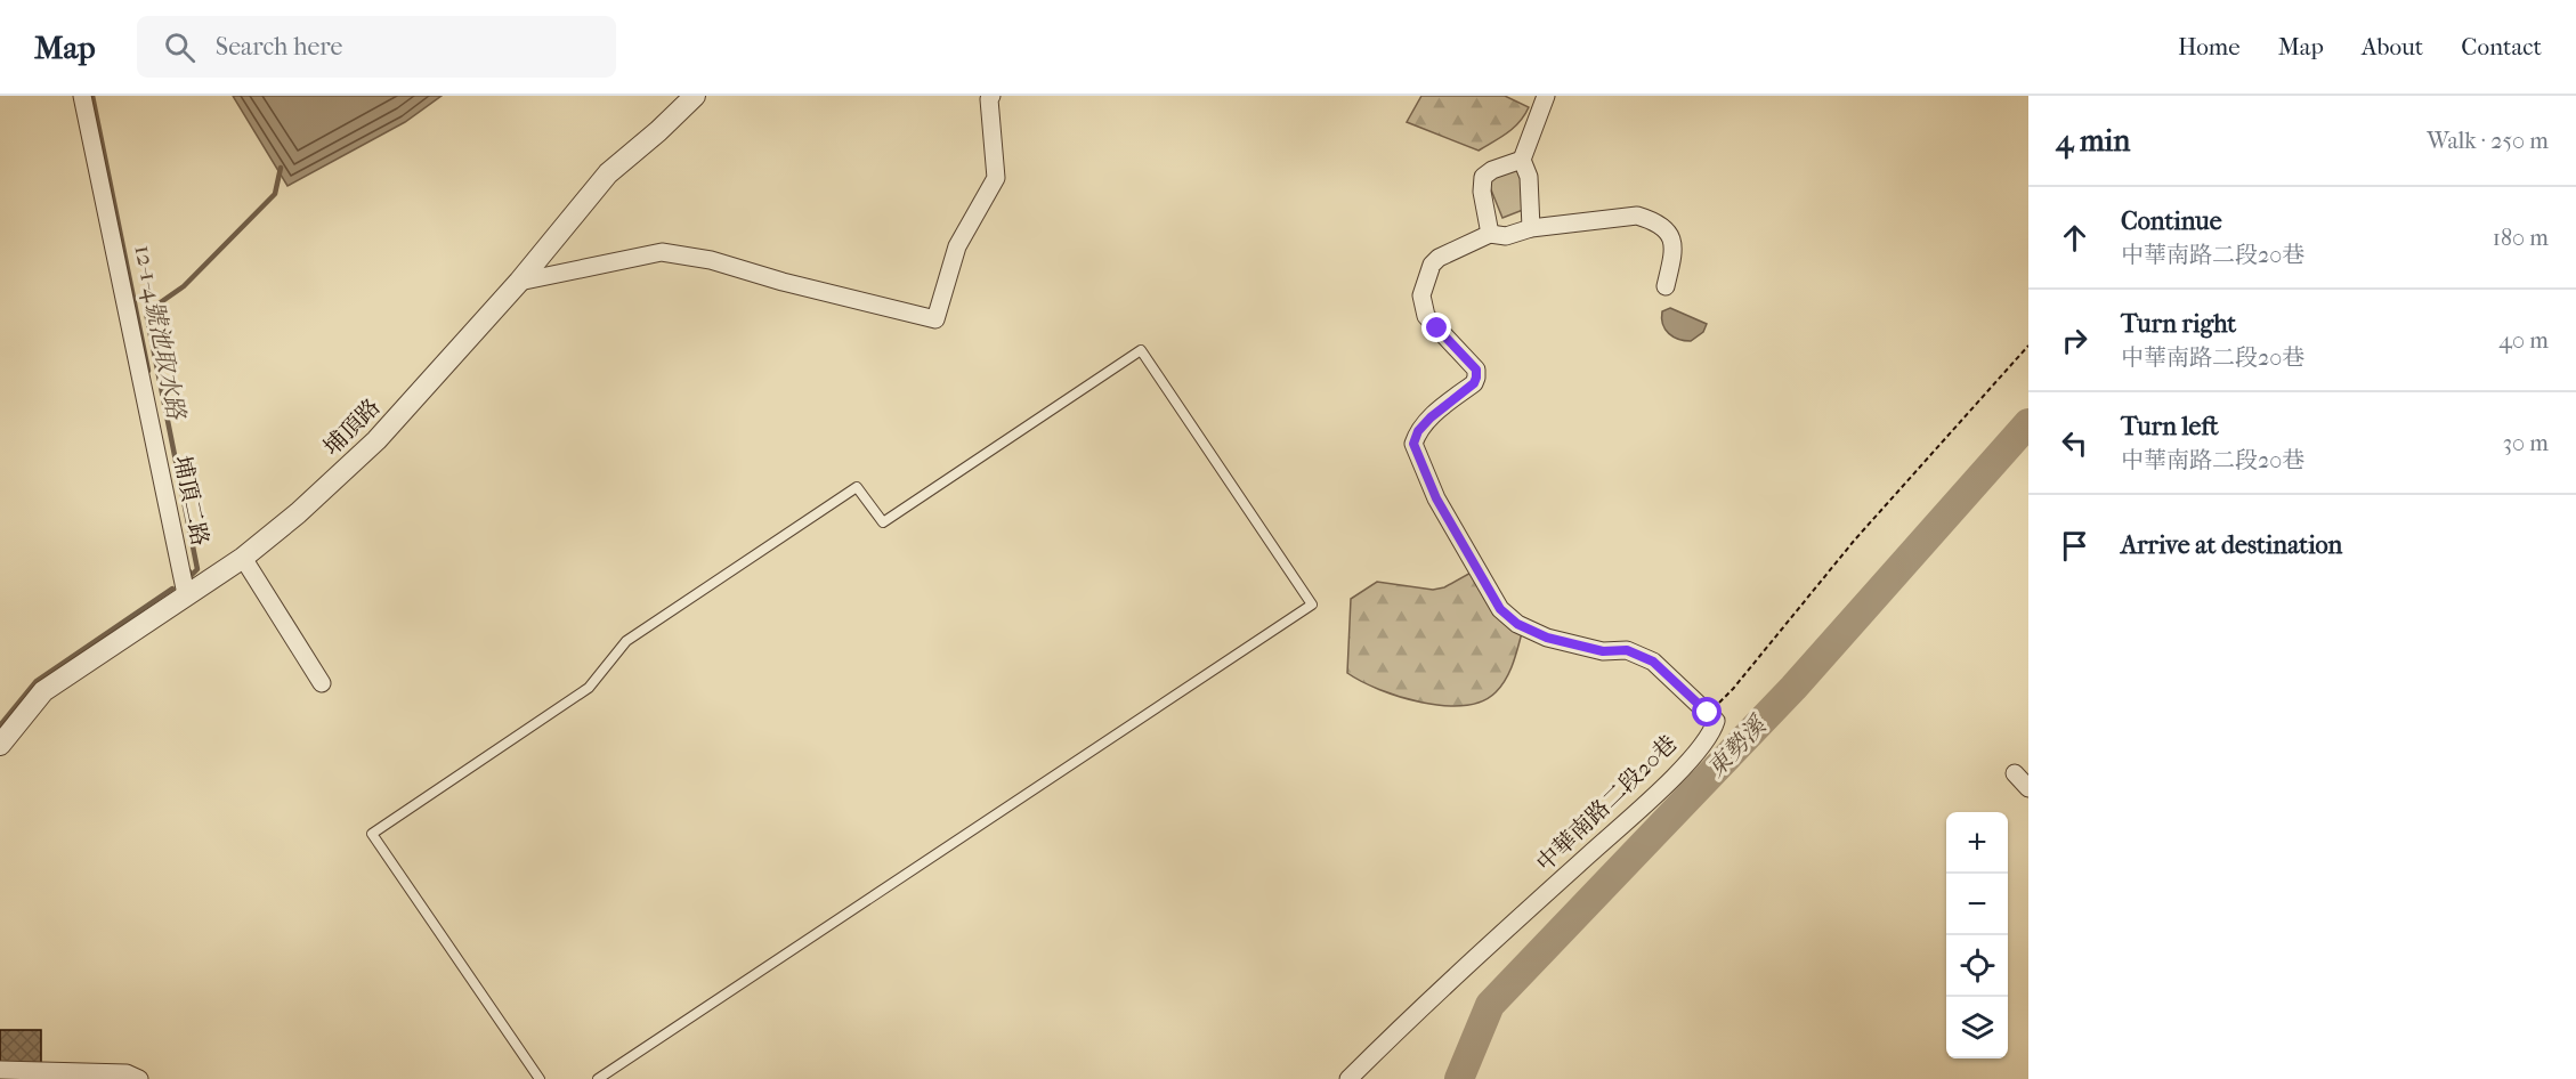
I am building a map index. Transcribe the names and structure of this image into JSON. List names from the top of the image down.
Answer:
{
  "streets": {
    "street": ["埔頂路", "埔頂二路", "中華南路二段20巷"]
  },
  "crossings": [
    ["埔頂路", "埔頂二路"]
  ],
  "water": ["12-1-4號池取水路", "東勢溪"],
  "page": {
    "header": "Map",
    "search": "Search here",
    "nav": [
      "Home",
      "Map",
      "About",
      "Contact"
    ],
    "heading": ["4 min", "Walk · 250 m"],
    "list": [
      ["Continue", "中華南路二段20巷", "180 m"],
      ["Turn right", "中華南路二段20巷", "40 m"],
      ["Turn left", "中華南路二段20巷", "30 m"],
      "Arrive at destination"
    ],
    "map_buttons": ["+", "−"]
  }
}
